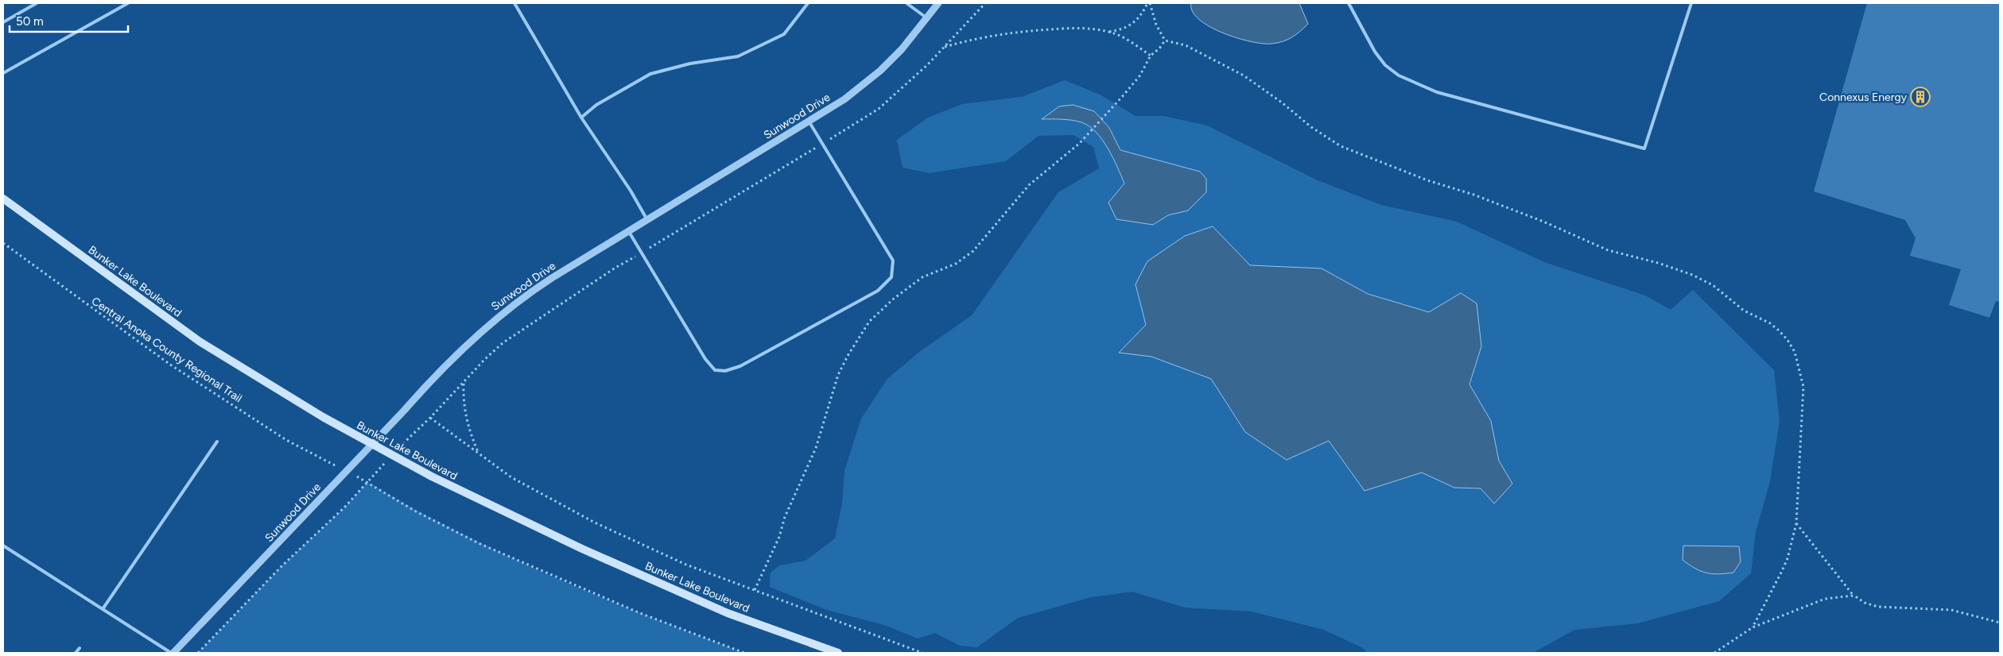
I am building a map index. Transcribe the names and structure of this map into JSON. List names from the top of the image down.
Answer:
{
  "streets": {
    "main road": ["Bunker Lake Boulevard"],
    "street": ["Sunwood Drive"],
    "path": ["Central Anoka County Regional Trail"]
  },
  "crossings": [
    ["Sunwood Drive", "Bunker Lake Boulevard"]
  ],
  "places": {
    "building": ["Connexus Energy"]
  },
  "scale_bar": "50 m"
}
